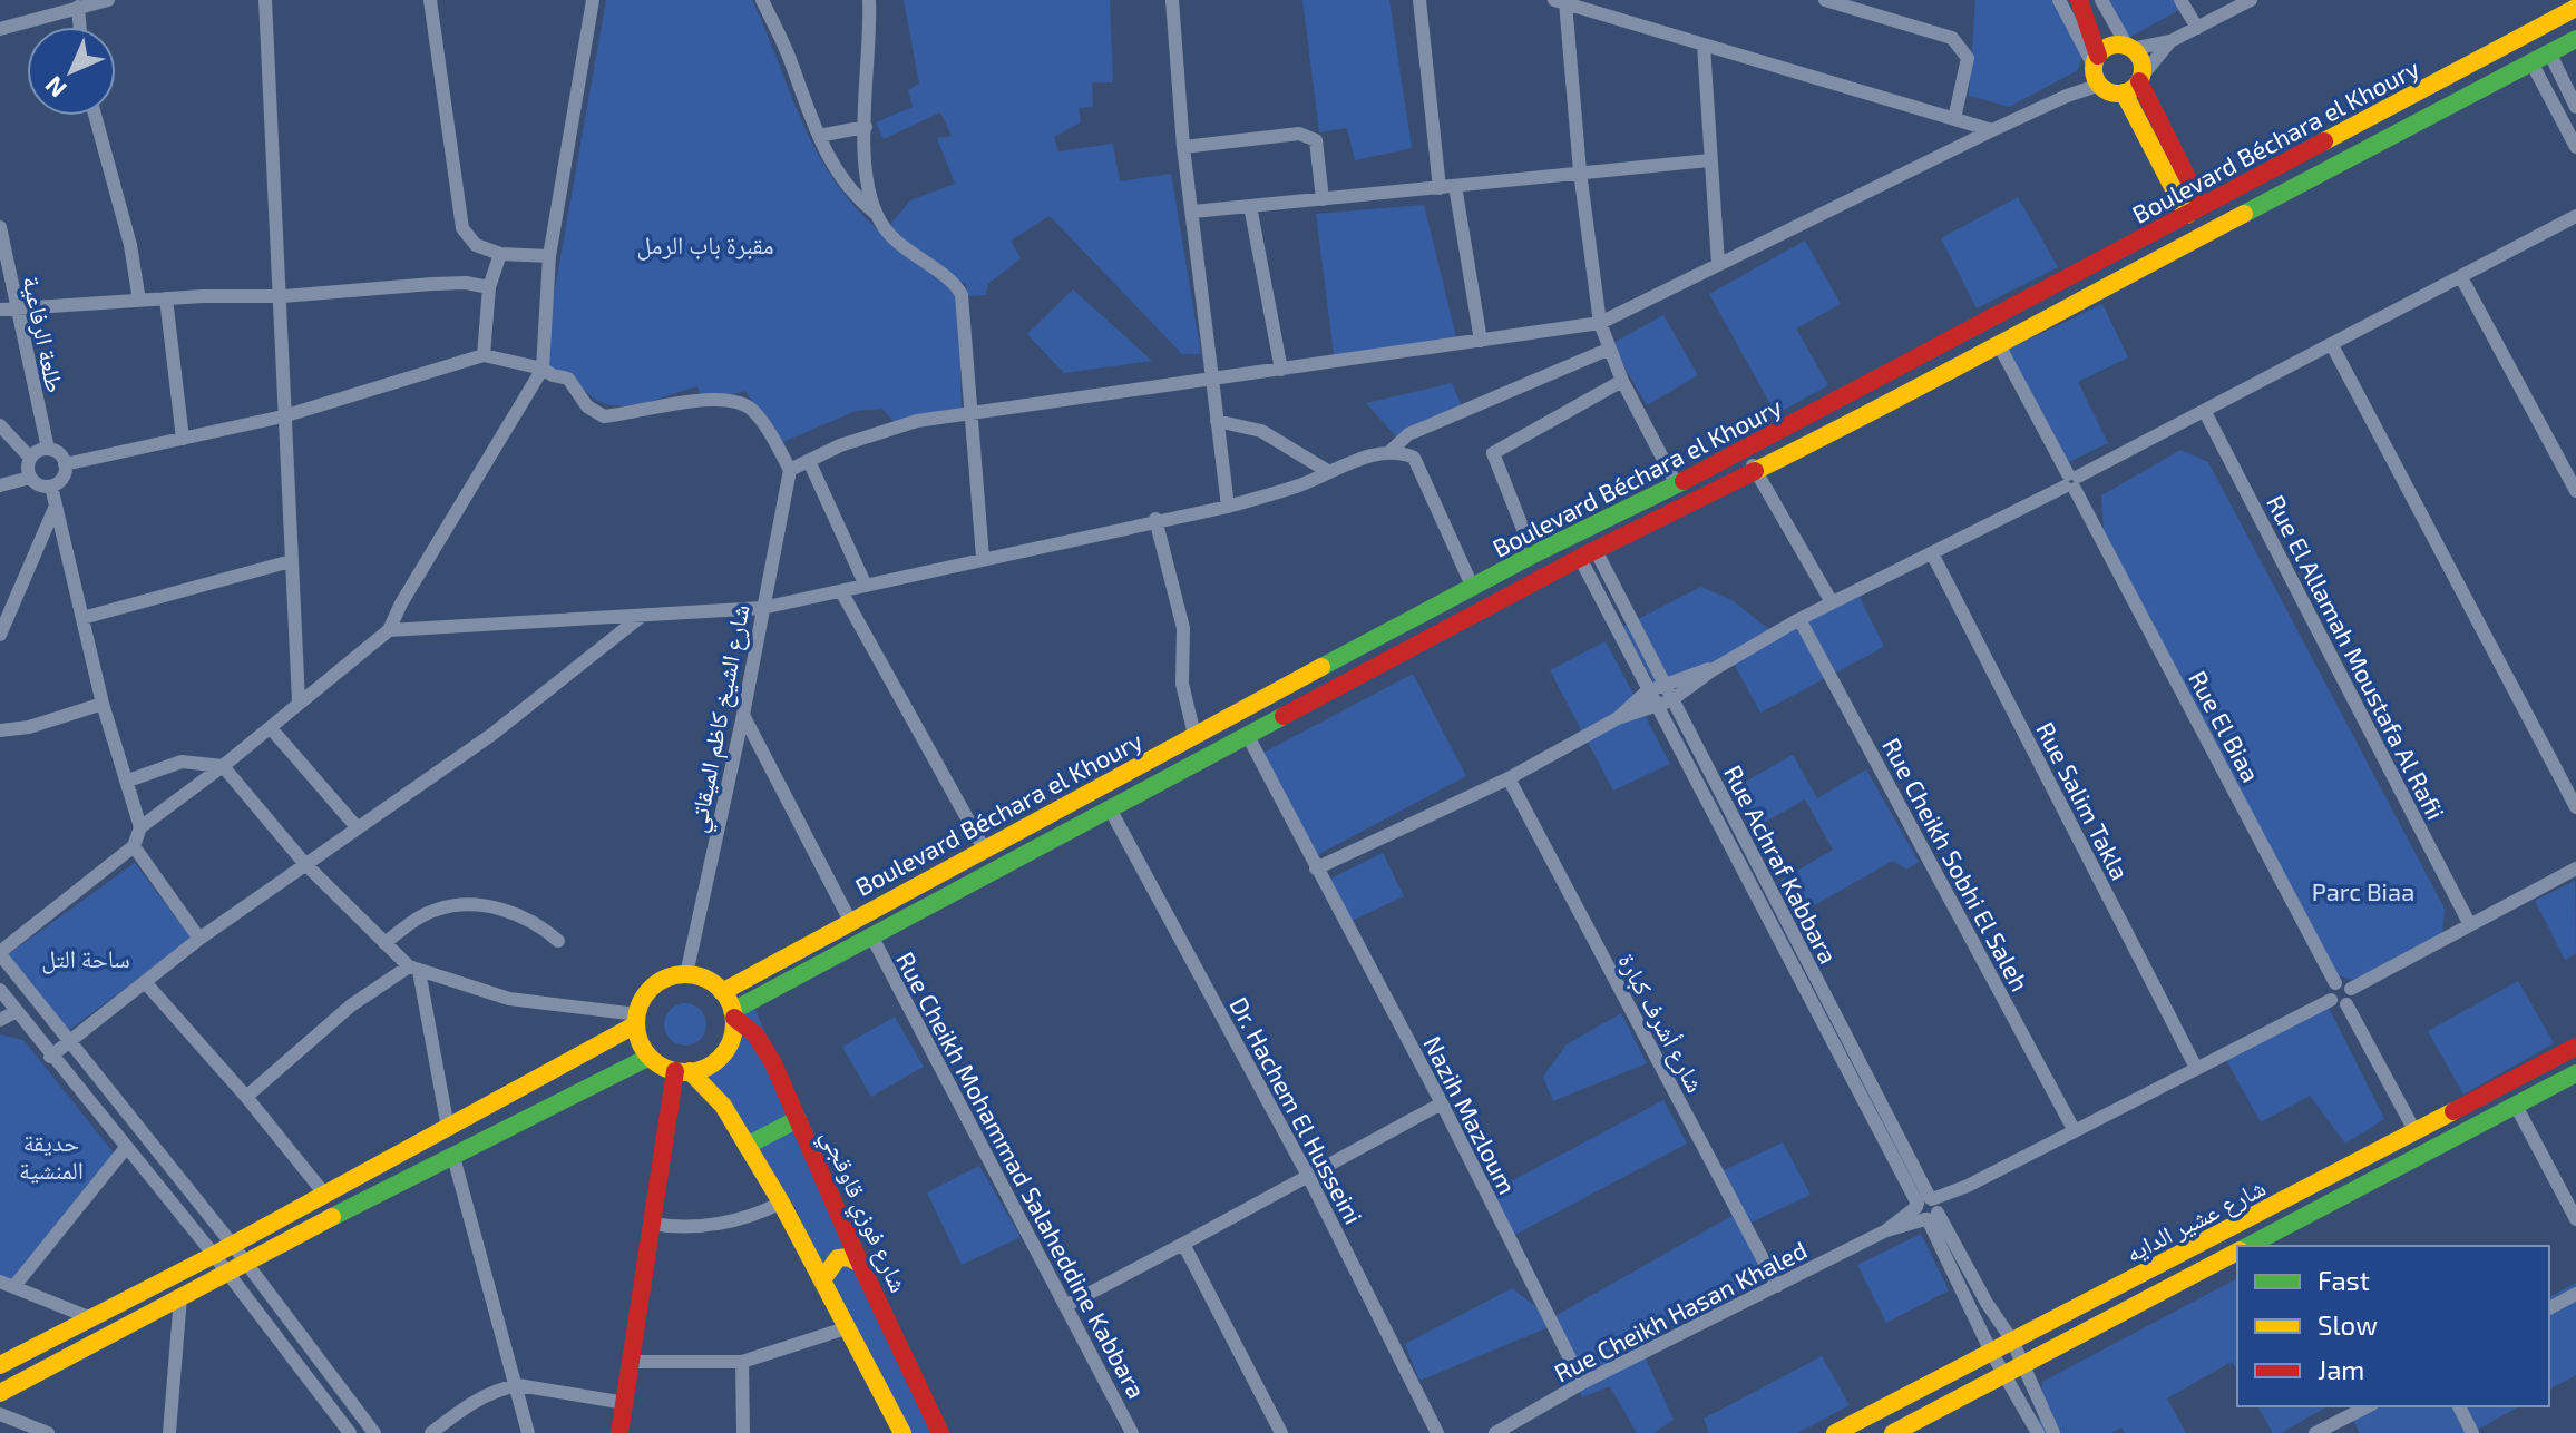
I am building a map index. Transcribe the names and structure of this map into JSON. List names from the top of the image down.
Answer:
{
  "streets": {
    "main road": ["Boulevard Béchara el Khoury", "شارع فوزي قاوقجي", "شارع عشير الدايه"],
    "street": [
      "طلعة الرفاعية",
      "Rue El Allamah Moustafa Al Rafii",
      "شارع الشيخ كاظم الميقاتي",
      "Rue El Biaa",
      "Rue Salim Takla",
      "Rue Achraf Kabbara",
      "Rue Cheikh Sobhi El Saleh",
      "شارع أشرف كبارة",
      "Dr. Hachem El Husseini",
      "Nazih Mazloum",
      "Rue Cheikh Mohammad Salaheddine Kabbara",
      "Rue Cheikh Hasan Khaled"
    ]
  },
  "crossings": [
    ["Boulevard Béchara el Khoury", "شارع الشيخ كاظم الميقاتي"],
    ["Boulevard Béchara el Khoury", "Rue El Biaa"],
    ["Boulevard Béchara el Khoury", "Rue Achraf Kabbara"],
    ["Boulevard Béchara el Khoury", "Dr. Hachem El Husseini"],
    ["Boulevard Béchara el Khoury", "Nazih Mazloum"],
    ["Boulevard Béchara el Khoury", "Rue Cheikh Mohammad Salaheddine Kabbara"],
    ["Boulevard Béchara el Khoury", "شارع فوزي قاوقجي"],
    ["شارع الشيخ كاظم الميقاتي", "شارع فوزي قاوقجي"],
    ["Rue Salim Takla", "Rue Cheikh Hasan Khaled"],
    ["Rue Achraf Kabbara", "شارع عشير الدايه"],
    ["Rue Achraf Kabbara", "Rue Cheikh Hasan Khaled"],
    ["Rue Cheikh Sobhi El Saleh", "Rue Cheikh Hasan Khaled"],
    ["شارع أشرف كبارة", "Rue Cheikh Hasan Khaled"],
    ["Nazih Mazloum", "Rue Cheikh Hasan Khaled"]
  ],
  "parks": [
    "مقبرة باب الرمل",
    "Parc Biaa",
    "ساحة التل",
    "حديقة المنشية"
  ],
  "legend": ["Fast", "Slow", "Jam"],
  "north": "bottom left"
}
